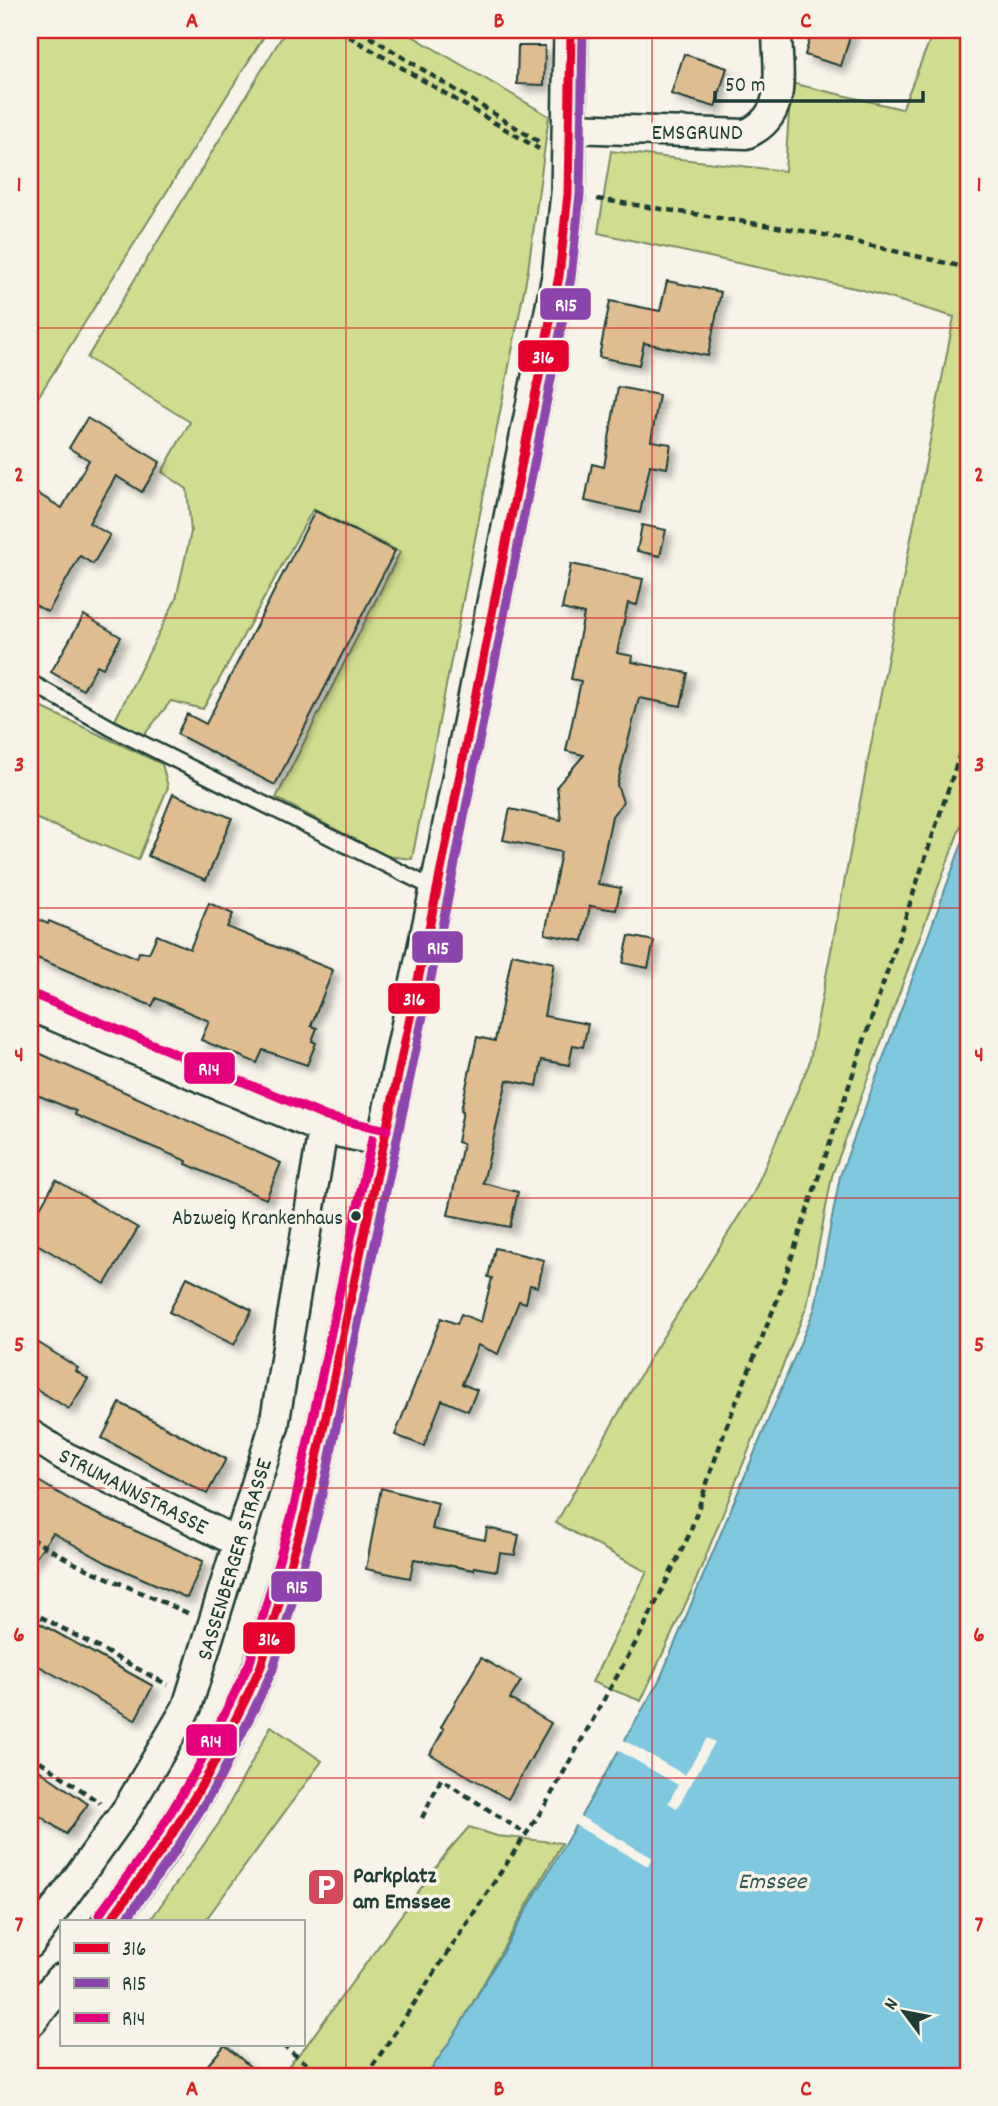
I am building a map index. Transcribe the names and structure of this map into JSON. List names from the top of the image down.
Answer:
{
  "streets": {
    "street": ["EMSGRUND", "STRUMANNSTRASSE", "SASSENBERGER STRASSE"]
  },
  "crossings": [
    ["STRUMANNSTRASSE", "SASSENBERGER STRASSE"]
  ],
  "water": ["Emssee"],
  "places": {
    "other": ["Abzweig Krankenhaus"],
    "parking": ["Parkplatz am Emssee"]
  },
  "lines": ["transit line 316", "transit line R15", "transit line R14"],
  "legend": ["316", "R15", "R14"],
  "scale_bar": "50 m",
  "north": "top left",
  "grid": {
    "columns": ["A", "B", "C"],
    "rows": [
      "1",
      "2",
      "3",
      "4",
      "5",
      "6",
      "7"
    ]
  }
}
